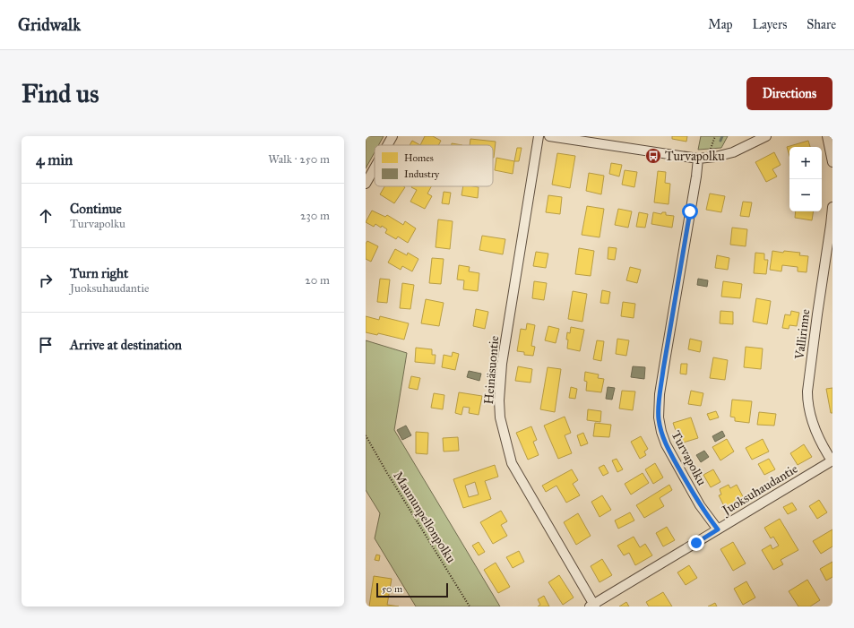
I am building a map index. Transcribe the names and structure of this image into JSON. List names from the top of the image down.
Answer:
{
  "streets": {
    "street": [
      "Vallirinne",
      "Heinäsuontie",
      "Turvapolku",
      "Juoksuhaudantie"
    ],
    "path": ["Maununpellonpolku"]
  },
  "crossings": [
    ["Vallirinne", "Juoksuhaudantie"],
    ["Heinäsuontie", "Juoksuhaudantie"],
    ["Turvapolku", "Juoksuhaudantie"]
  ],
  "places": {
    "bus stop": ["Turvapolku"]
  },
  "legend": ["Homes", "Industry"],
  "scale_bar": "50 m",
  "page": {
    "header": "Gridwalk",
    "nav": ["Map", "Layers", "Share"],
    "buttons": "Directions",
    "title": "Find us",
    "heading": ["4 min", "Walk · 250 m"],
    "map_buttons": ["+", "−"],
    "list": [
      ["Continue", "Turvapolku", "230 m"],
      ["Turn right", "Juoksuhaudantie", "20 m"],
      "Arrive at destination"
    ],
    "scale": "50 m"
  }
}
